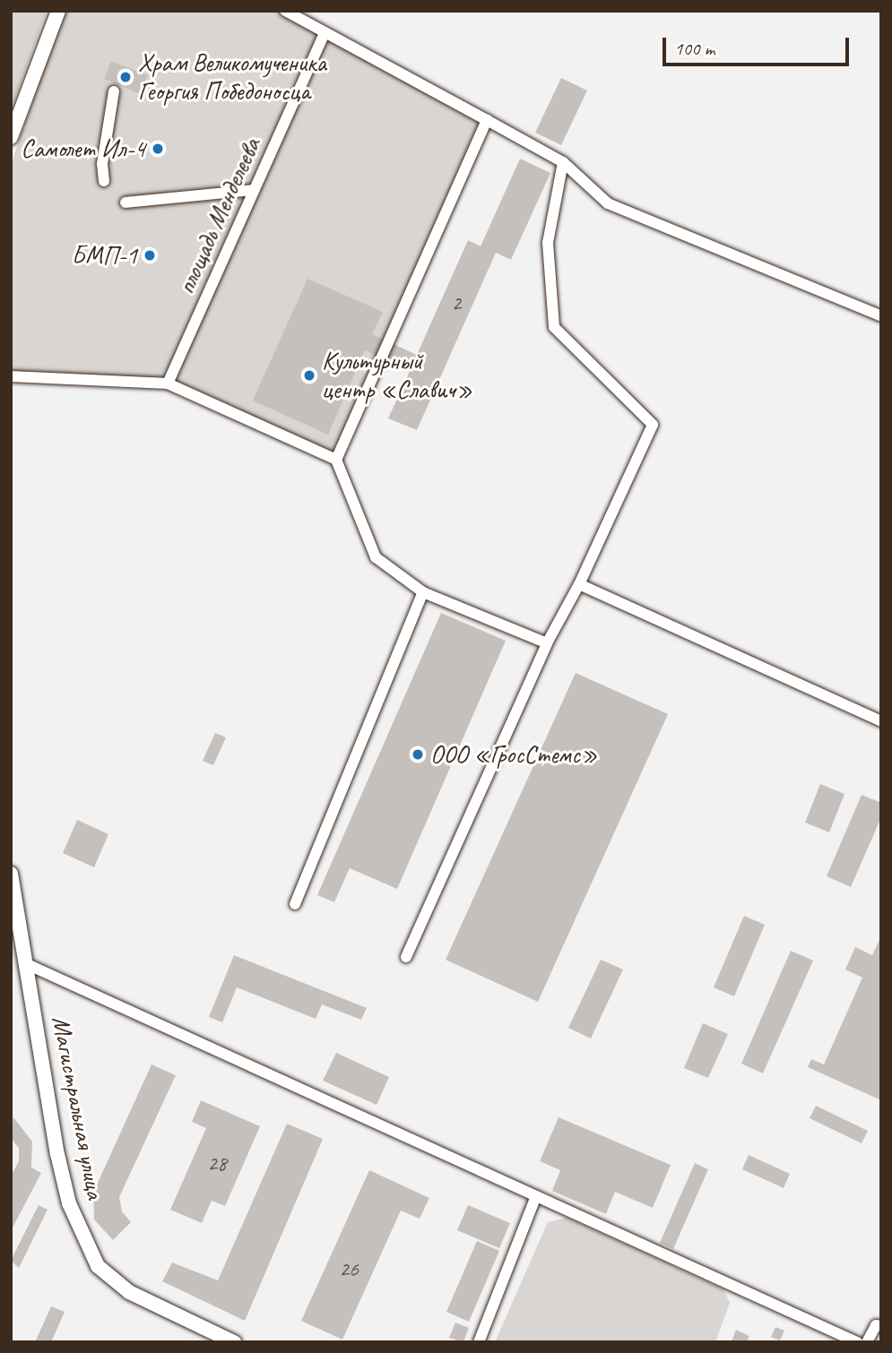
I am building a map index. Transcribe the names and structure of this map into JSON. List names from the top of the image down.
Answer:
{
  "streets": {
    "main road": ["Магистральная улица"],
    "street": ["площадь Менделеева"]
  },
  "places": [
    "Храм Великомученика Георгия Победоносца",
    "Самолет Ил-4",
    "БМП-1",
    "Культурный центр «Славич»",
    "ООО «ГросСтемс»"
  ],
  "house_numbers": ["2", "28", "26"],
  "scale_bar": "100 m"
}
